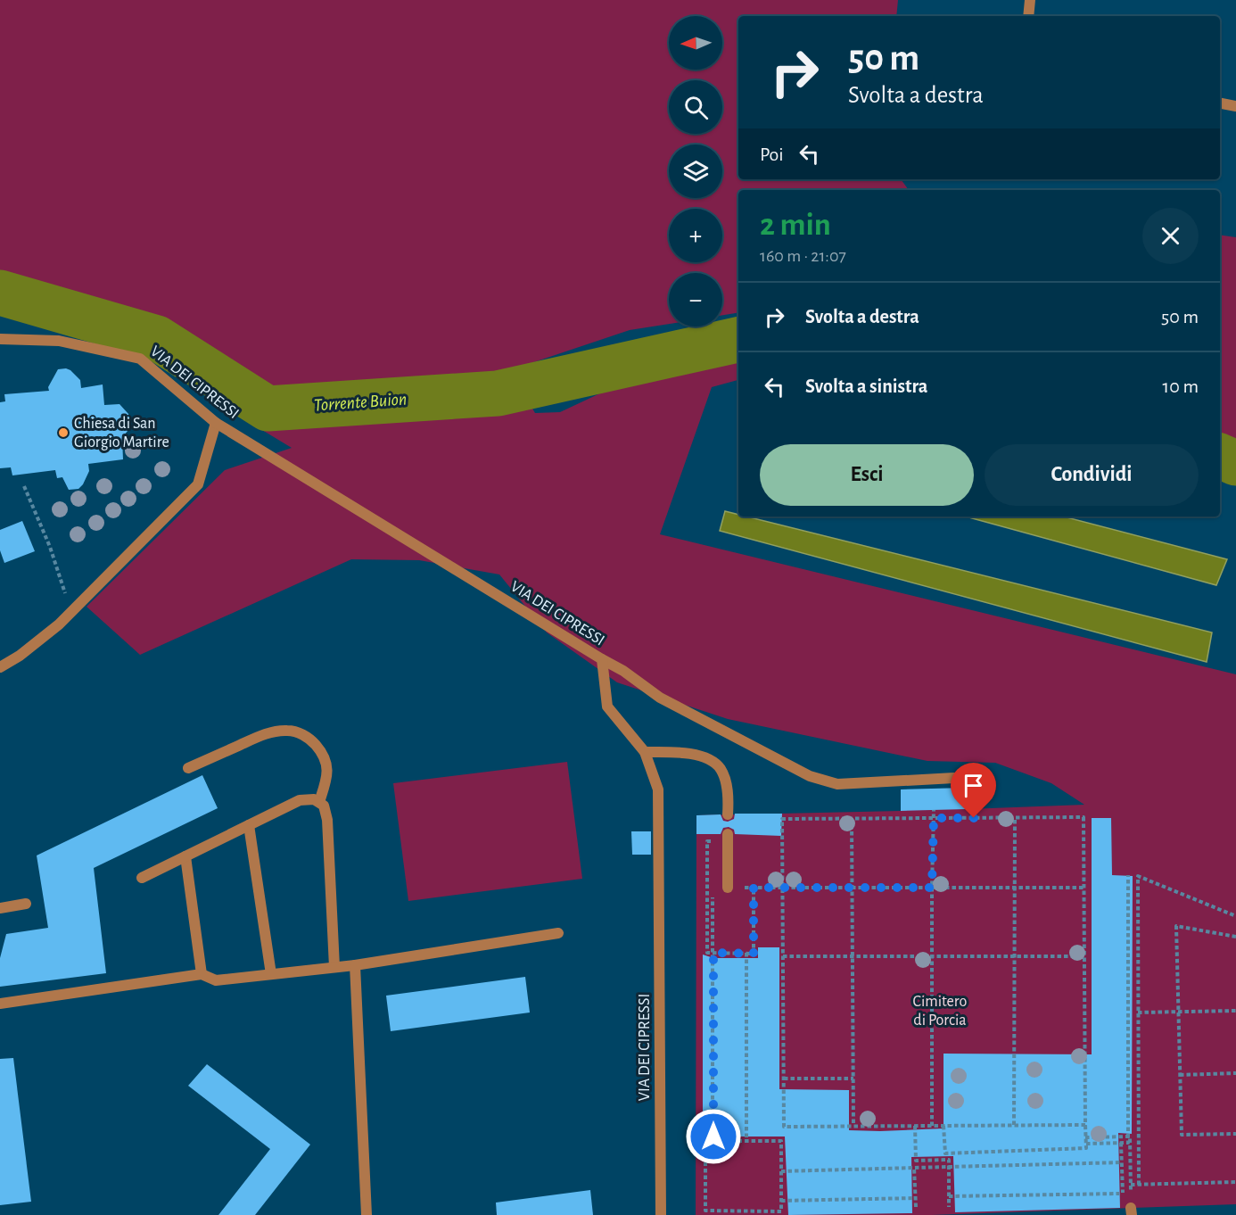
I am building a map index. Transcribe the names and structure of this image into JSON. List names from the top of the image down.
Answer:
{
  "streets": {
    "street": ["VIA DEI CIPRESSI"]
  },
  "water": ["Torrente Buion"],
  "parks": ["Cimitero di Porcia"],
  "places": ["Chiesa di San Giorgio Martire"],
  "north": "left",
  "page": {
    "map_buttons": ["+", "−"],
    "turn": ["50 m", "Svolta a destra"],
    "then": "Poi",
    "heading": ["2 min", "160 m · 21:07"],
    "list": [
      {
        "name": "Svolta a destra",
        "value": "50 m"
      },
      {
        "name": "Svolta a sinistra",
        "value": "10 m"
      }
    ],
    "buttons": ["Esci", "Condividi"]
  }
}
